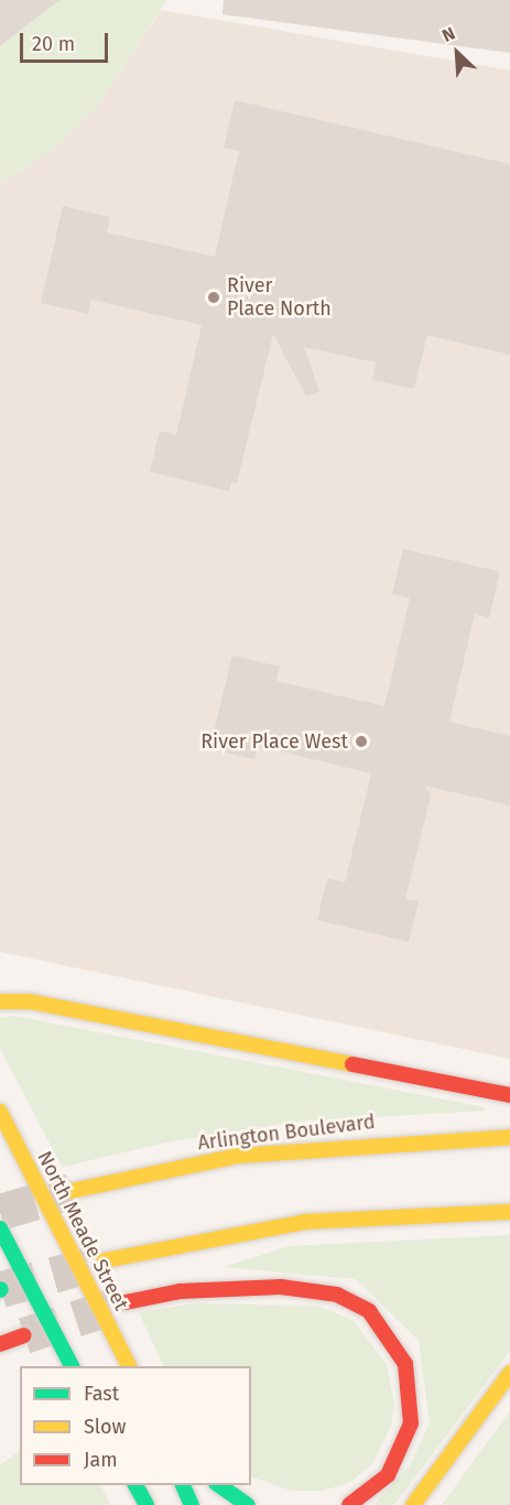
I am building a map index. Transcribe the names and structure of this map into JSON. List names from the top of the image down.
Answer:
{
  "streets": {
    "main road": ["Arlington Boulevard", "North Meade Street"]
  },
  "places": ["River Place North", "River Place West"],
  "legend": ["Fast", "Slow", "Jam"],
  "scale_bar": "20 m",
  "north": "top left"
}
